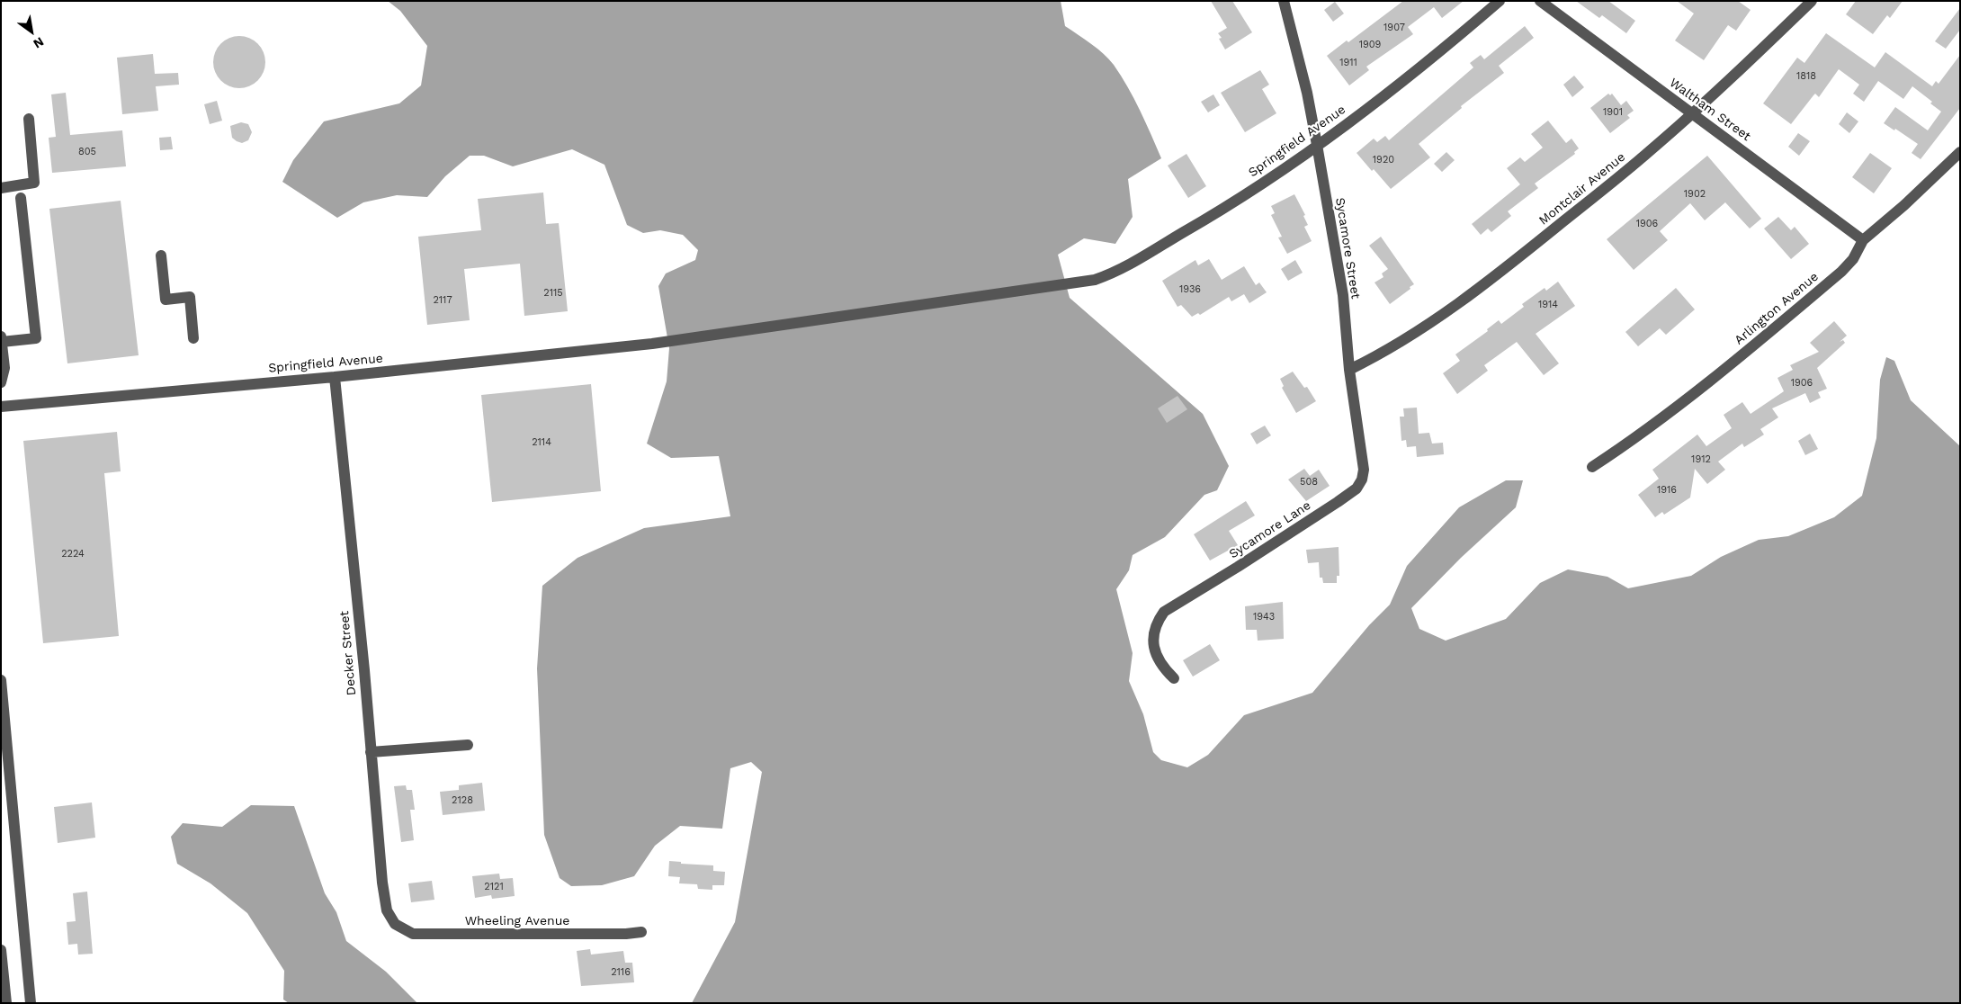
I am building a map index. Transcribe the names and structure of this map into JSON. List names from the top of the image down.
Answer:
{
  "streets": {
    "street": [
      "Waltham Street",
      "Springfield Avenue",
      "Montclair Avenue",
      "Sycamore Street",
      "Arlington Avenue",
      "Sycamore Lane",
      "Decker Street",
      "Wheeling Avenue"
    ]
  },
  "crossings": [
    ["Waltham Street", "Montclair Avenue"],
    ["Waltham Street", "Arlington Avenue"],
    ["Springfield Avenue", "Sycamore Street"],
    ["Springfield Avenue", "Decker Street"],
    ["Montclair Avenue", "Sycamore Street"],
    ["Sycamore Street", "Sycamore Lane"],
    ["Decker Street", "Wheeling Avenue"]
  ],
  "house_numbers": [
    "1907",
    "1909",
    "1911",
    "1818",
    "1901",
    "805",
    "1920",
    "1902",
    "1906",
    "1936",
    "2115",
    "2117",
    "1914",
    "1906",
    "2114",
    "1912",
    "508",
    "1916",
    "2224",
    "1943",
    "2128",
    "2121",
    "2116"
  ],
  "north": "bottom right"
}
